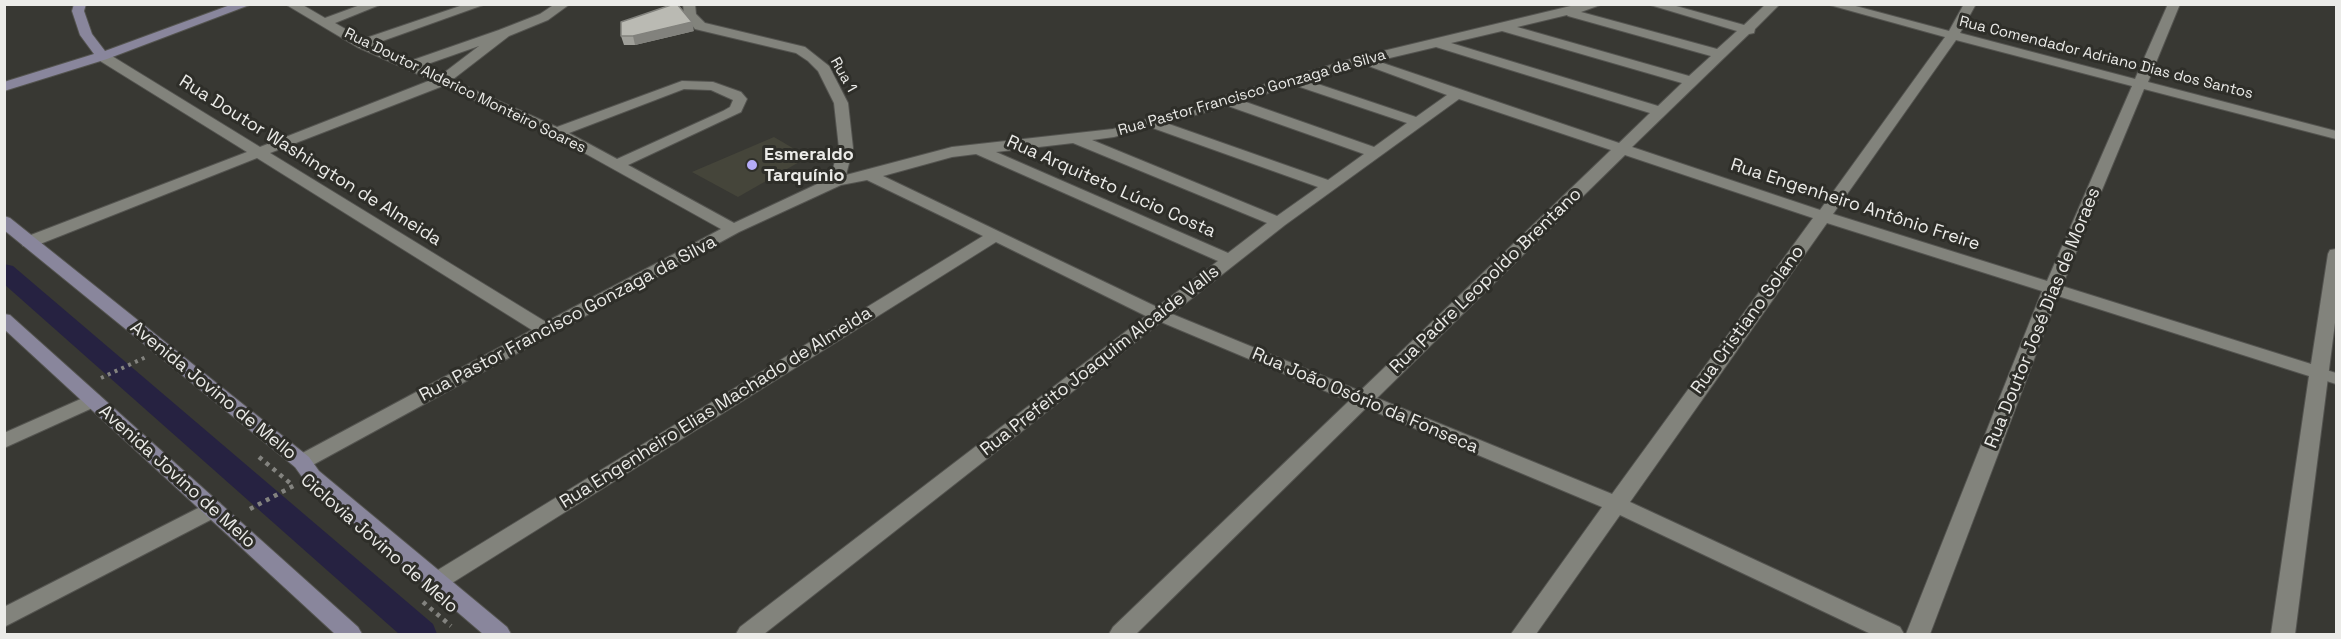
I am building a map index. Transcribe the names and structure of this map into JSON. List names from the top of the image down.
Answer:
{
  "streets": {
    "main road": ["Rua Doutor Washington de Almeida", "Avenida Jovino de Mello", "Avenida Jovino de Melo"],
    "street": [
      "Rua Comendador Adriano Dias dos Santos",
      "Rua 1",
      "Rua Doutor Alderico Monteiro Soares",
      "Rua Pastor Francisco Gonzaga da Silva",
      "Rua Arquiteto Lúcio Costa",
      "Rua Engenheiro Antônio Freire",
      "Rua Padre Leopoldo Brentano",
      "Rua Doutor José Dias de Moraes",
      "Rua Cristiano Solano",
      "Rua Prefeito Joaquim Alcaide Valls",
      "Rua João Osório da Fonseca",
      "Rua Engenheiro Elias Machado de Almeida"
    ],
    "path": ["Ciclovia Jovino de Melo"]
  },
  "crossings": [
    ["Rua Comendador Adriano Dias dos Santos", "Rua Doutor José Dias de Moraes"],
    ["Rua Comendador Adriano Dias dos Santos", "Rua Cristiano Solano"],
    ["Rua 1", "Rua Pastor Francisco Gonzaga da Silva"],
    ["Rua Doutor Alderico Monteiro Soares", "Rua Pastor Francisco Gonzaga da Silva"],
    ["Rua Pastor Francisco Gonzaga da Silva", "Rua Doutor Washington de Almeida"],
    ["Rua Pastor Francisco Gonzaga da Silva", "Rua Arquiteto Lúcio Costa"],
    ["Rua Pastor Francisco Gonzaga da Silva", "Rua Engenheiro Antônio Freire"],
    ["Rua Pastor Francisco Gonzaga da Silva", "Avenida Jovino de Mello"],
    ["Rua Pastor Francisco Gonzaga da Silva", "Rua João Osório da Fonseca"],
    ["Rua Arquiteto Lúcio Costa", "Rua Prefeito Joaquim Alcaide Valls"],
    ["Rua Engenheiro Antônio Freire", "Rua Padre Leopoldo Brentano"],
    ["Rua Engenheiro Antônio Freire", "Rua Doutor José Dias de Moraes"],
    ["Rua Engenheiro Antônio Freire", "Rua Cristiano Solano"],
    ["Rua Engenheiro Antônio Freire", "Rua Prefeito Joaquim Alcaide Valls"],
    ["Rua Padre Leopoldo Brentano", "Rua João Osório da Fonseca"],
    ["Rua Cristiano Solano", "Rua João Osório da Fonseca"],
    ["Rua Prefeito Joaquim Alcaide Valls", "Rua João Osório da Fonseca"],
    ["Avenida Jovino de Mello", "Rua Engenheiro Elias Machado de Almeida"],
    ["Rua João Osório da Fonseca", "Rua Engenheiro Elias Machado de Almeida"]
  ],
  "places": ["Esmeraldo Tarquínio"]
}
